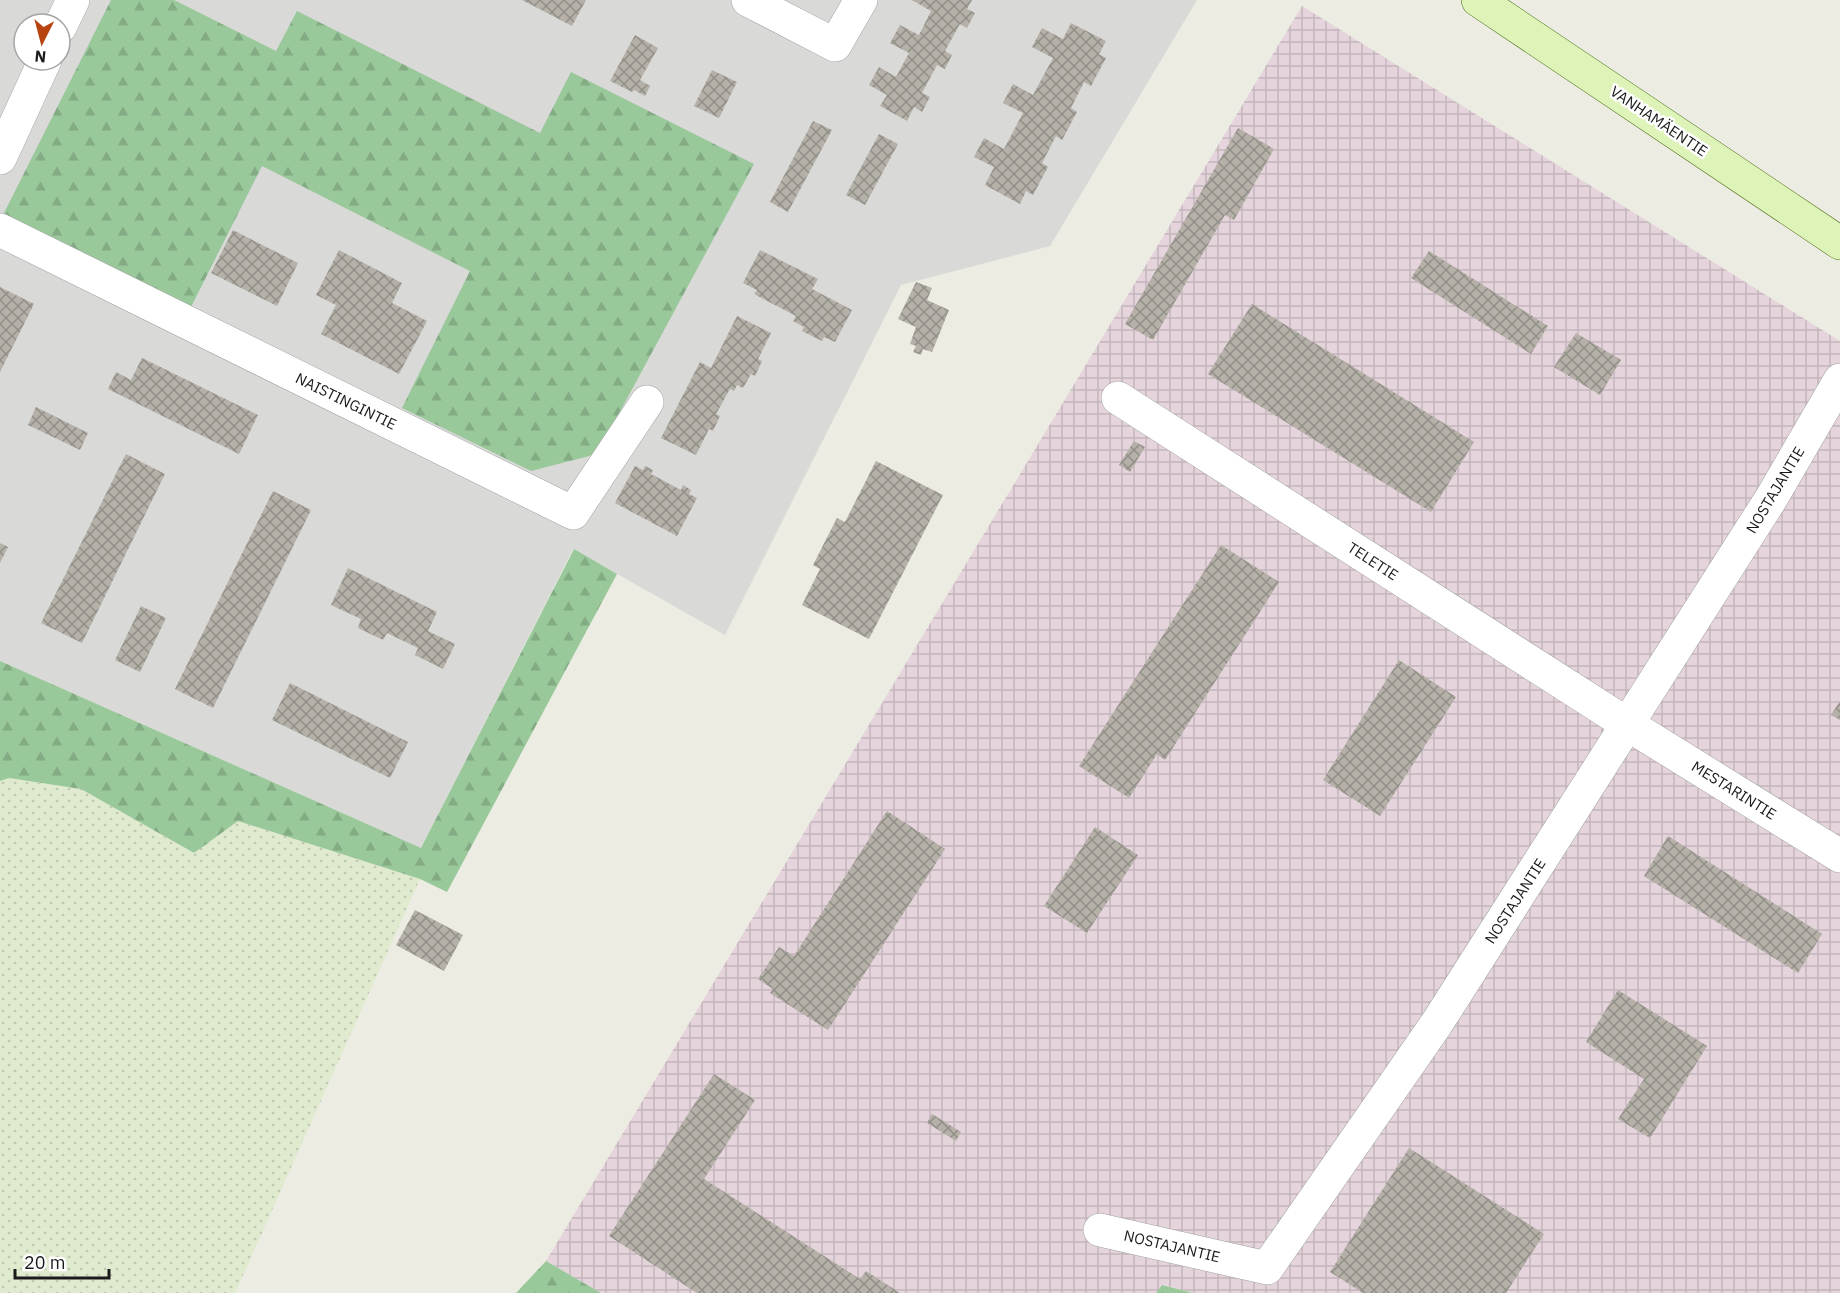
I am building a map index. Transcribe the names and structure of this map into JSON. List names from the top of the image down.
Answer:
{
  "streets": {
    "street": [
      "VANHAMÄENTIE",
      "NAISTINGINTIE",
      "NOSTAJANTIE",
      "TELETIE",
      "MESTARINTIE"
    ]
  },
  "crossings": [
    ["NOSTAJANTIE", "TELETIE"],
    ["NOSTAJANTIE", "MESTARINTIE"],
    ["TELETIE", "MESTARINTIE"]
  ],
  "scale_bar": "20 m",
  "north": "bottom"
}
